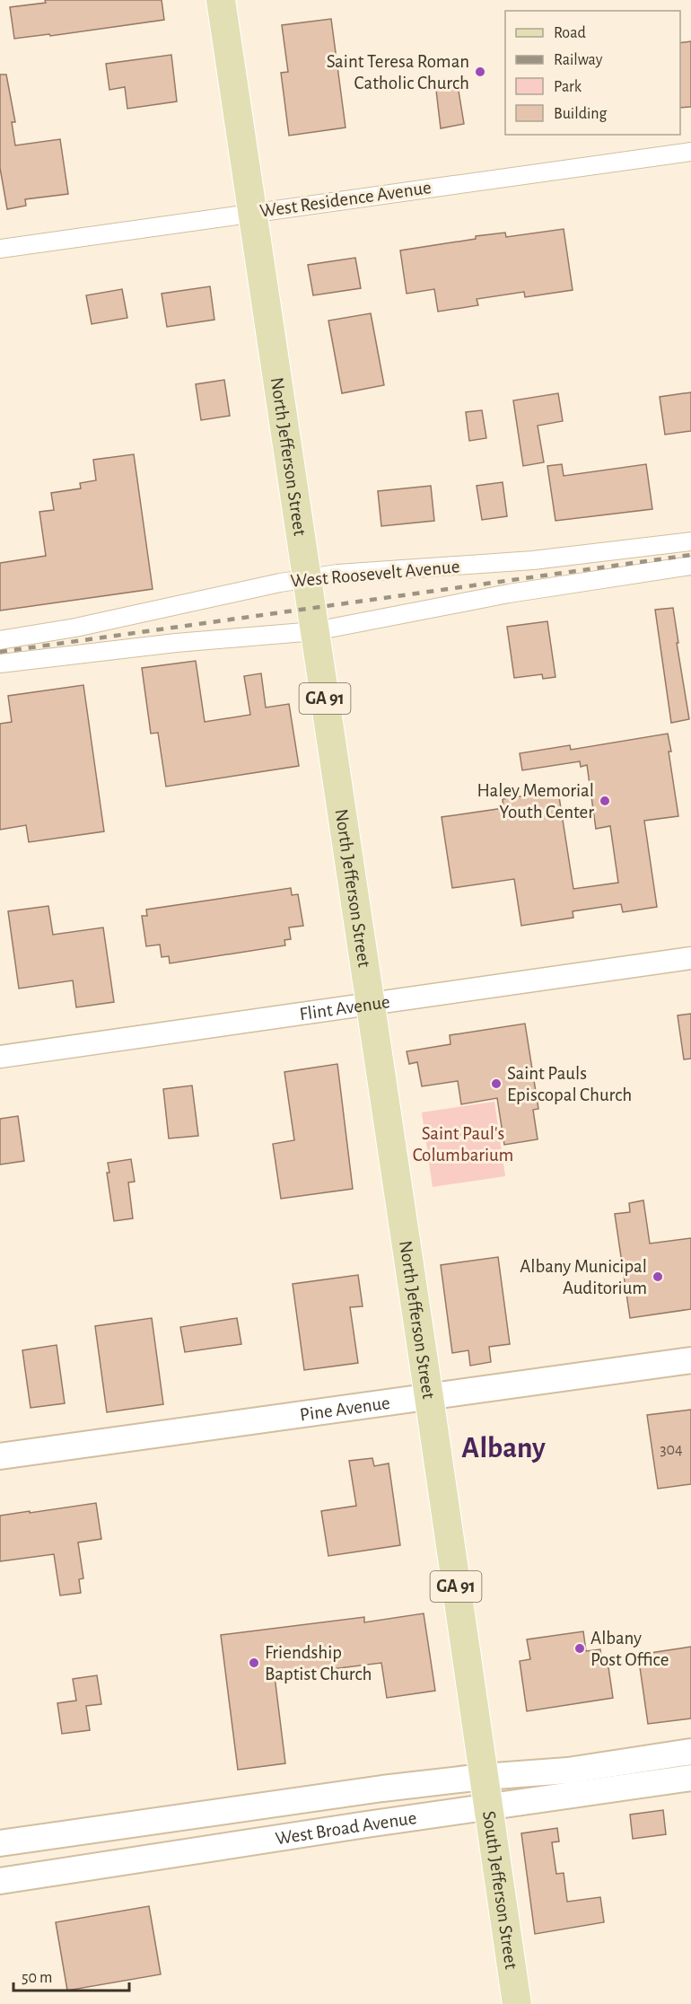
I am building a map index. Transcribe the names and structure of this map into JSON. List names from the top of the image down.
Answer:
{
  "streets": {
    "main road": [
      "North Jefferson Street",
      "GA 91",
      "Pine Avenue",
      "West Broad Avenue",
      "South Jefferson Street"
    ],
    "street": ["West Residence Avenue", "West Roosevelt Avenue", "Flint Avenue"]
  },
  "crossings": [
    ["West Residence Avenue", "North Jefferson Street"],
    ["North Jefferson Street", "West Roosevelt Avenue"],
    ["North Jefferson Street", "Flint Avenue"],
    ["North Jefferson Street", "Pine Avenue"],
    ["North Jefferson Street", "West Broad Avenue"],
    ["North Jefferson Street", "South Jefferson Street"],
    ["West Broad Avenue", "South Jefferson Street"]
  ],
  "districts": ["Albany"],
  "parks": ["Saint Paul's Columbarium"],
  "places": [
    "Saint Teresa Roman Catholic Church",
    "Haley Memorial Youth Center",
    "Saint Pauls Episcopal Church",
    "Albany Municipal Auditorium",
    "Albany Post Office",
    "Friendship Baptist Church"
  ],
  "house_numbers": ["304"],
  "legend": [
    "Road",
    "Railway",
    "Park",
    "Building"
  ],
  "scale_bar": "50 m"
}
